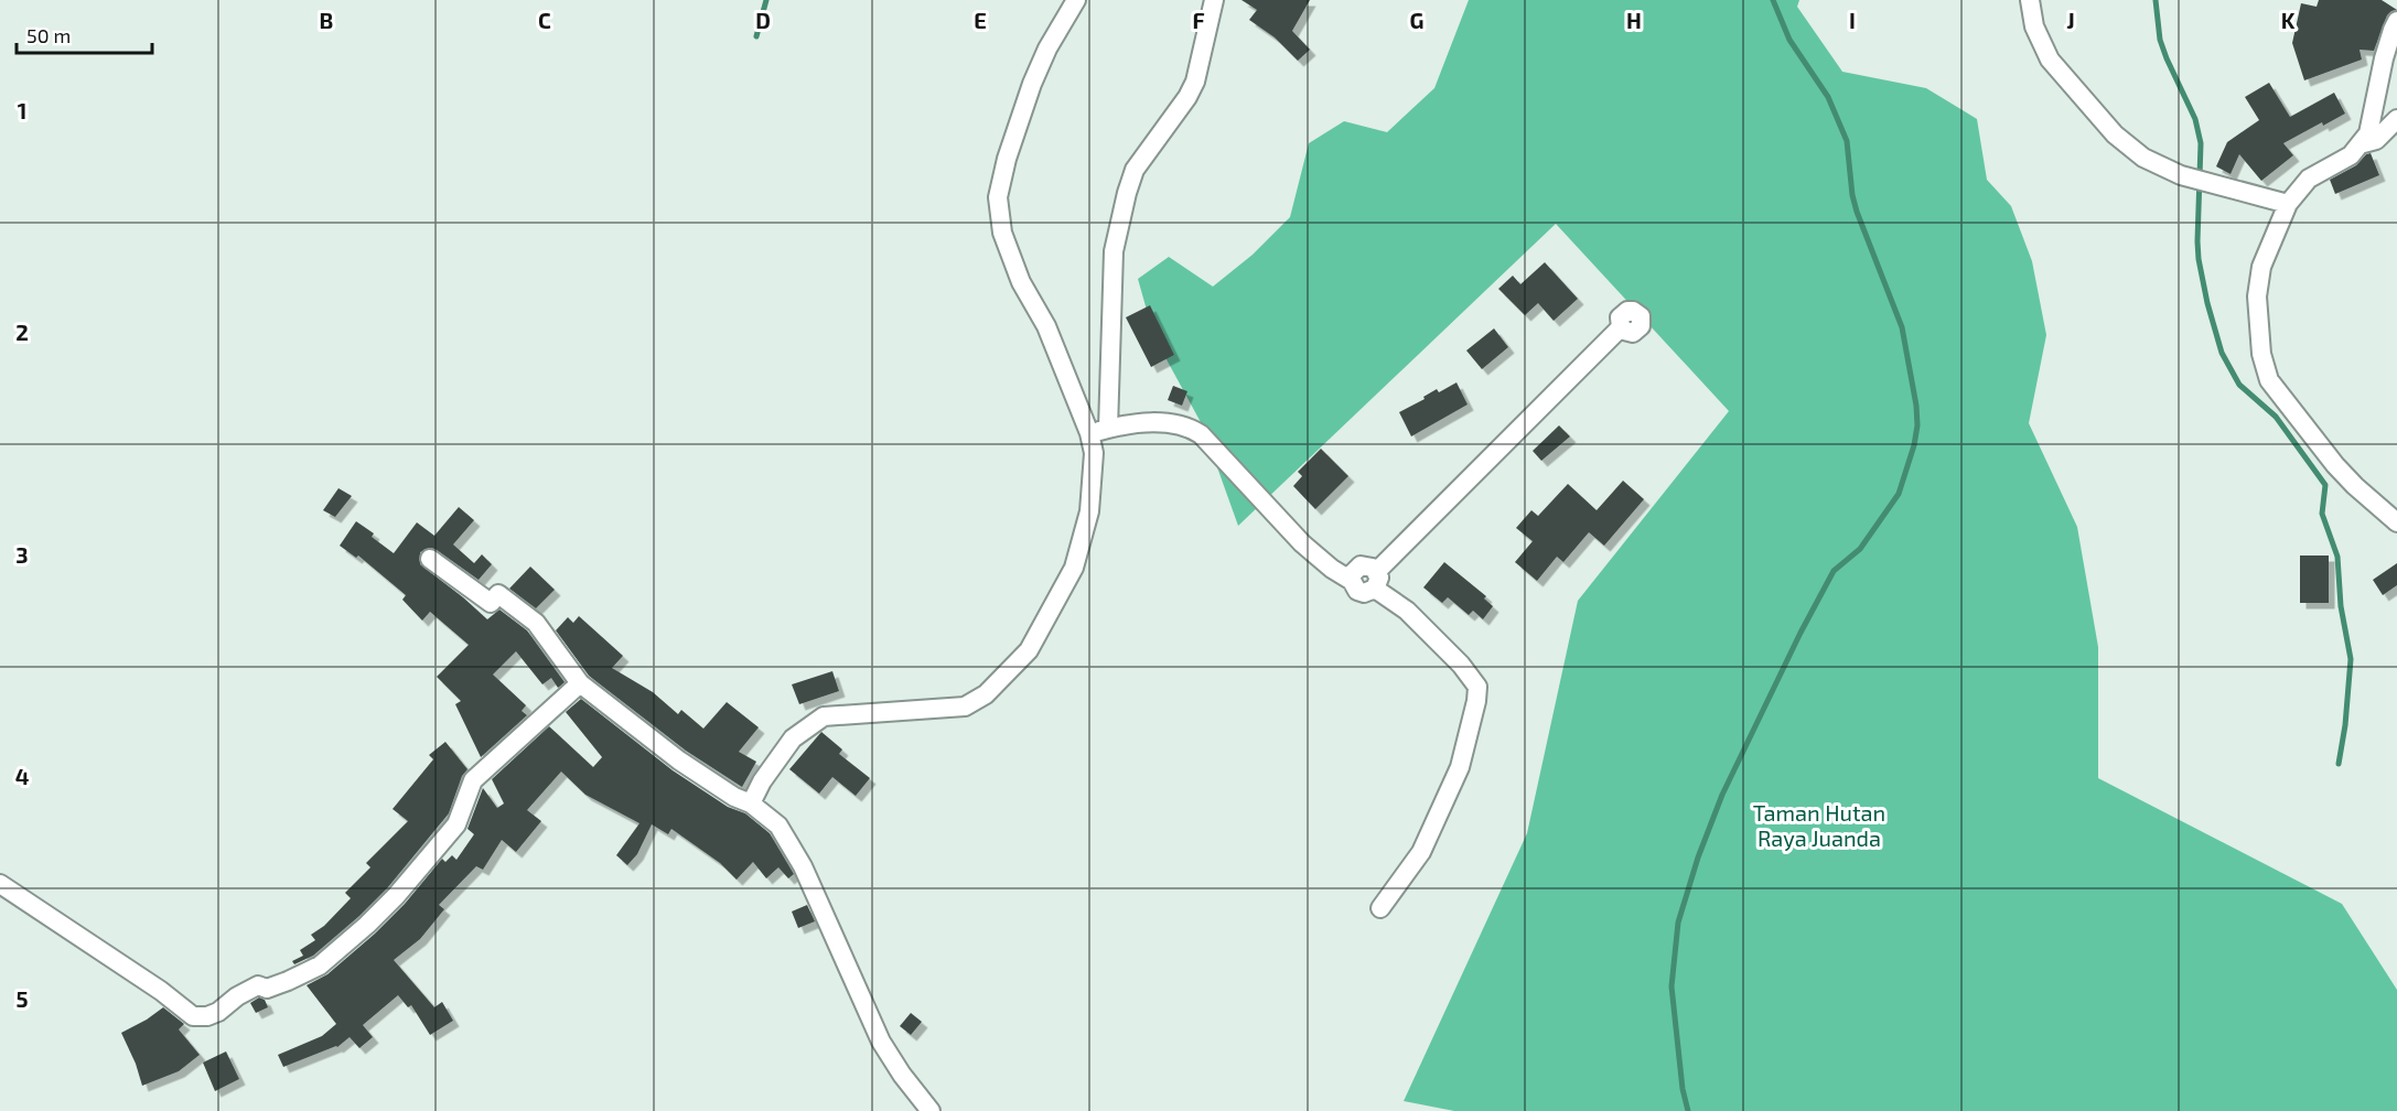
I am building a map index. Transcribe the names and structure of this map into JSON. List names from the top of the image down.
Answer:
{
  "parks": ["Taman Hutan Raya Juanda"],
  "scale_bar": "50 m",
  "grid": {
    "columns": [
      "B",
      "C",
      "D",
      "E",
      "F",
      "G",
      "H",
      "I",
      "J",
      "K"
    ],
    "rows": [
      "1",
      "2",
      "3",
      "4",
      "5"
    ]
  }
}
